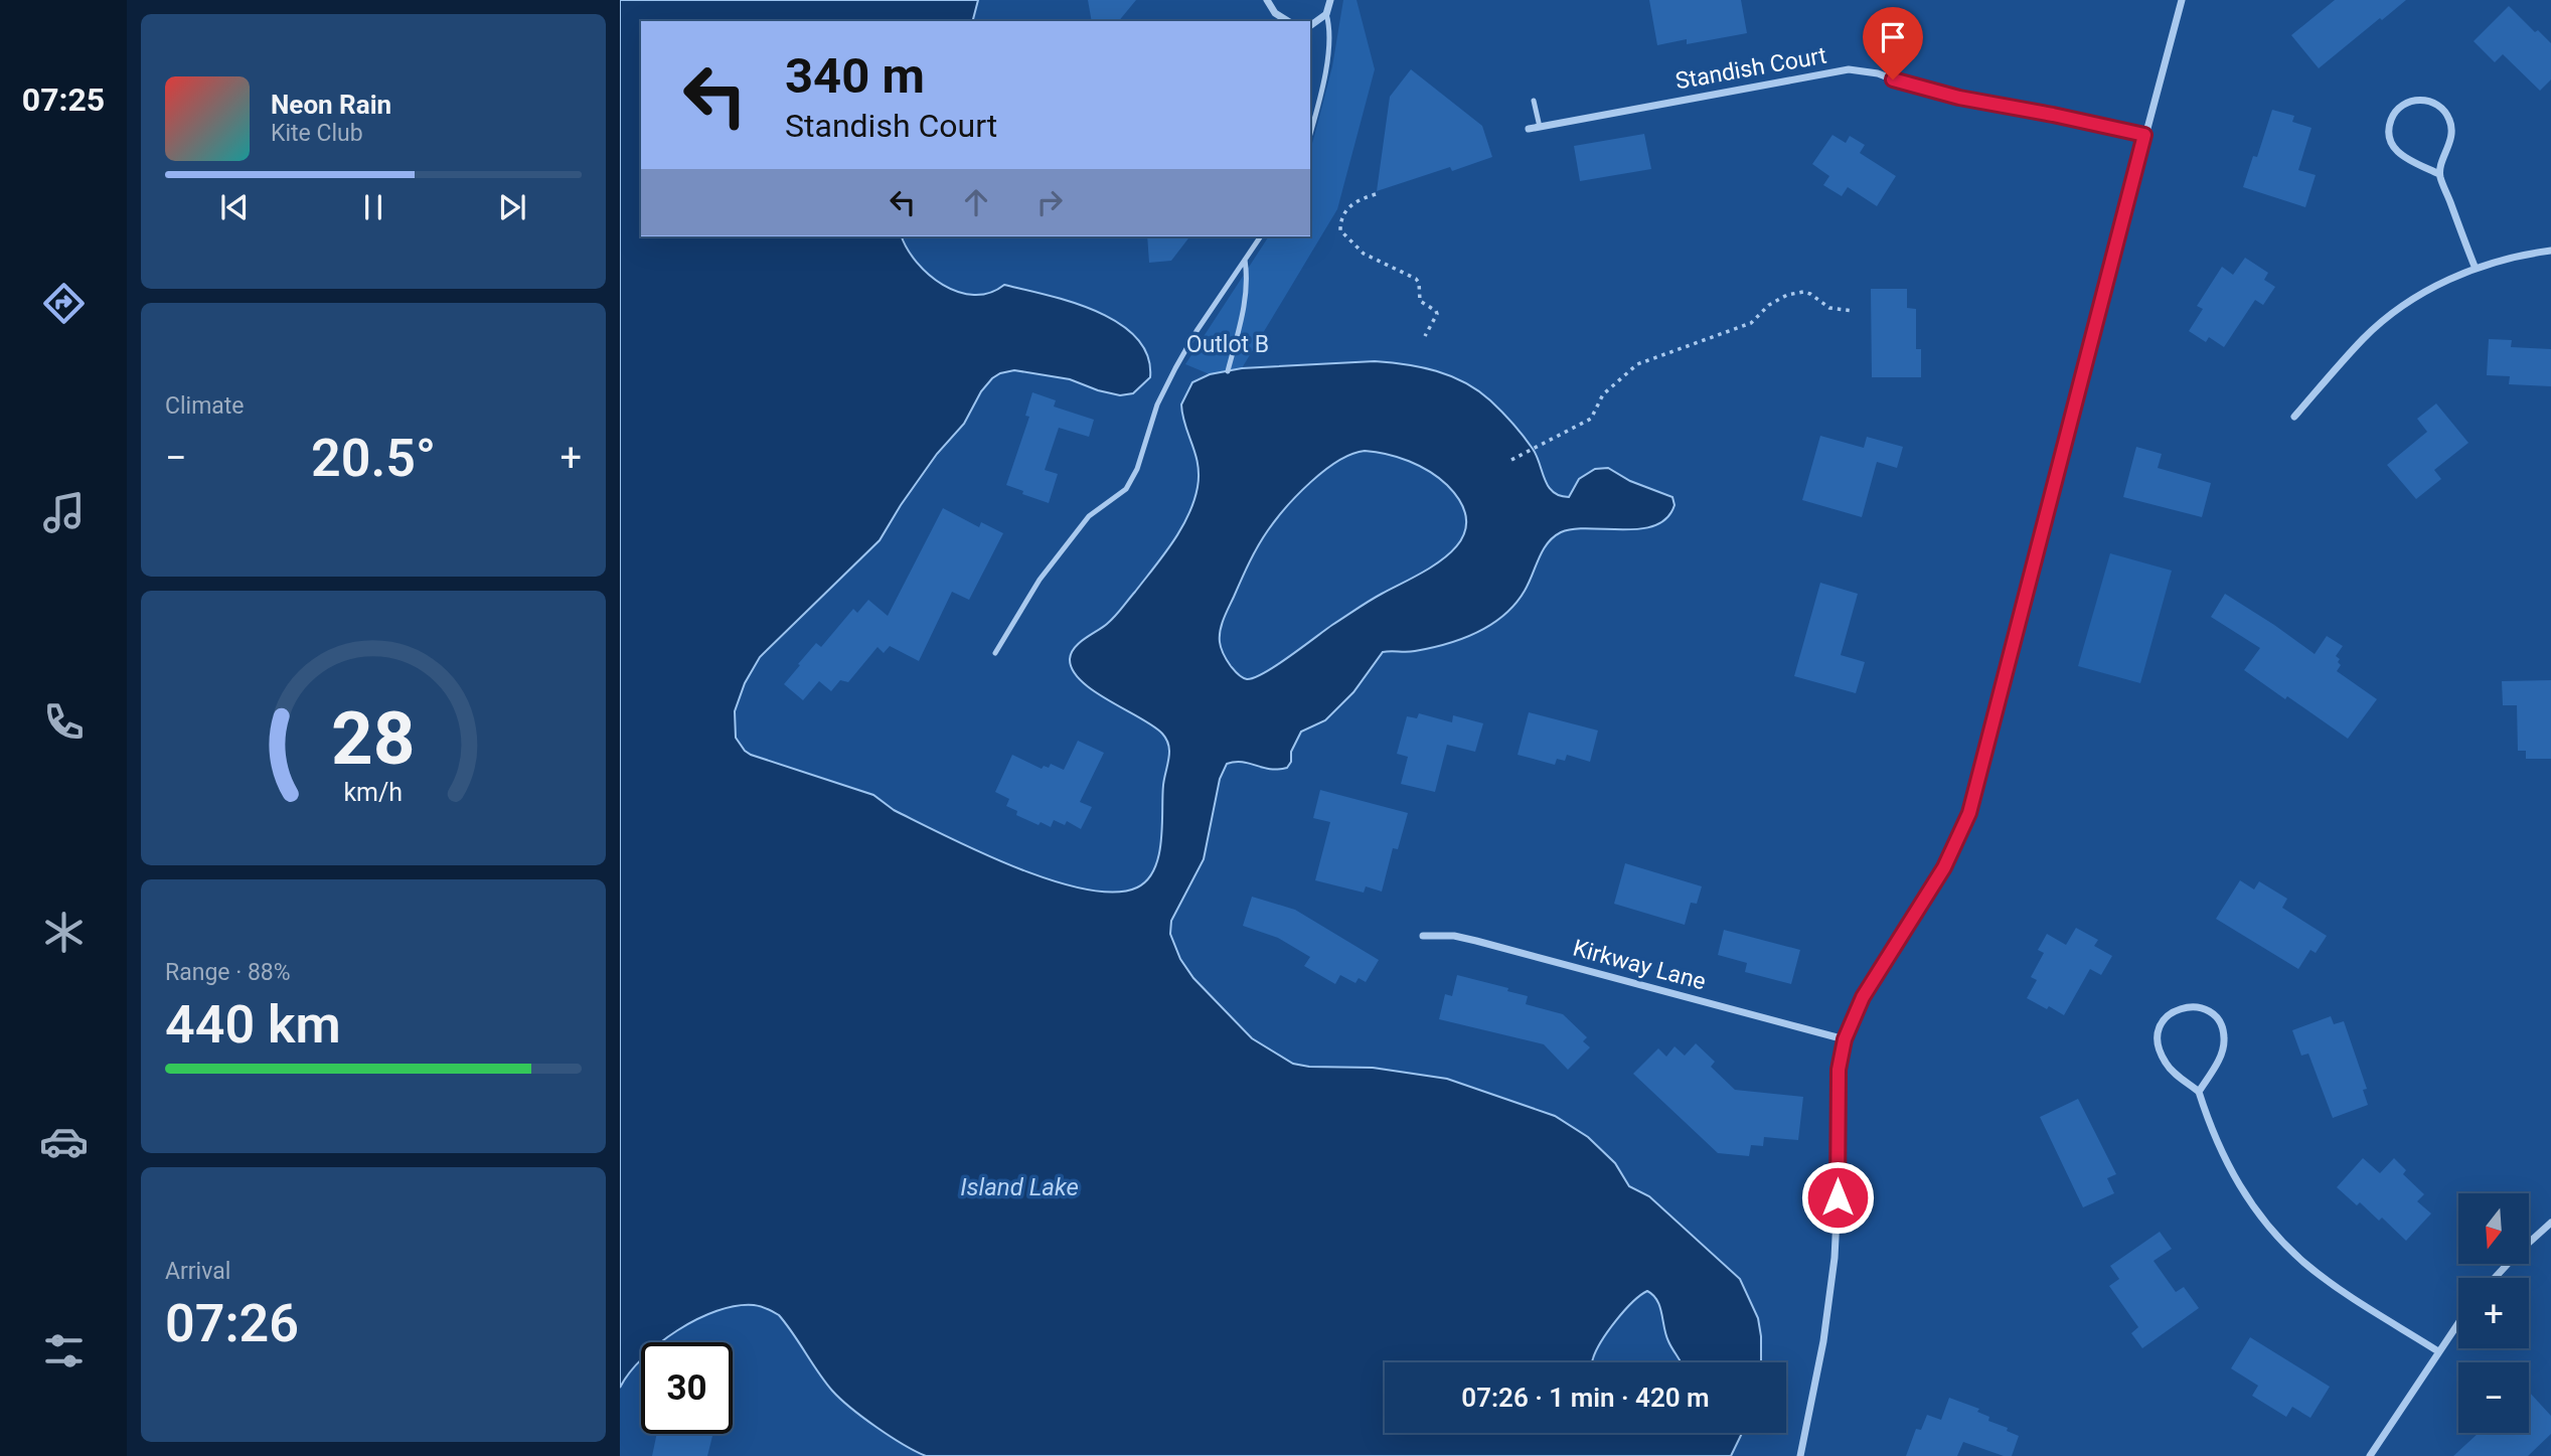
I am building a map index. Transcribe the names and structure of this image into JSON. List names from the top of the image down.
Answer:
{
  "streets": {
    "street": ["Standish Court", "Kirkway Lane"]
  },
  "water": ["Island Lake"],
  "parks": ["Outlot B"],
  "north": "bottom",
  "page": {
    "tabs": "07:25",
    "turn": ["340 m", "Standish Court"],
    "song": ["Neon Rain", "Kite Club"],
    "tile": [
      "Climate",
      ["Range · 88%", "440 km"],
      ["Arrival", "07:26"]
    ],
    "heat": ["−", "20.5°", "+"],
    "map_buttons": ["+", "−"],
    "limit": "30",
    "trip": "07:26 · 1 min · 420 m",
    "gauge": ["28", "km/h"]
  }
}
